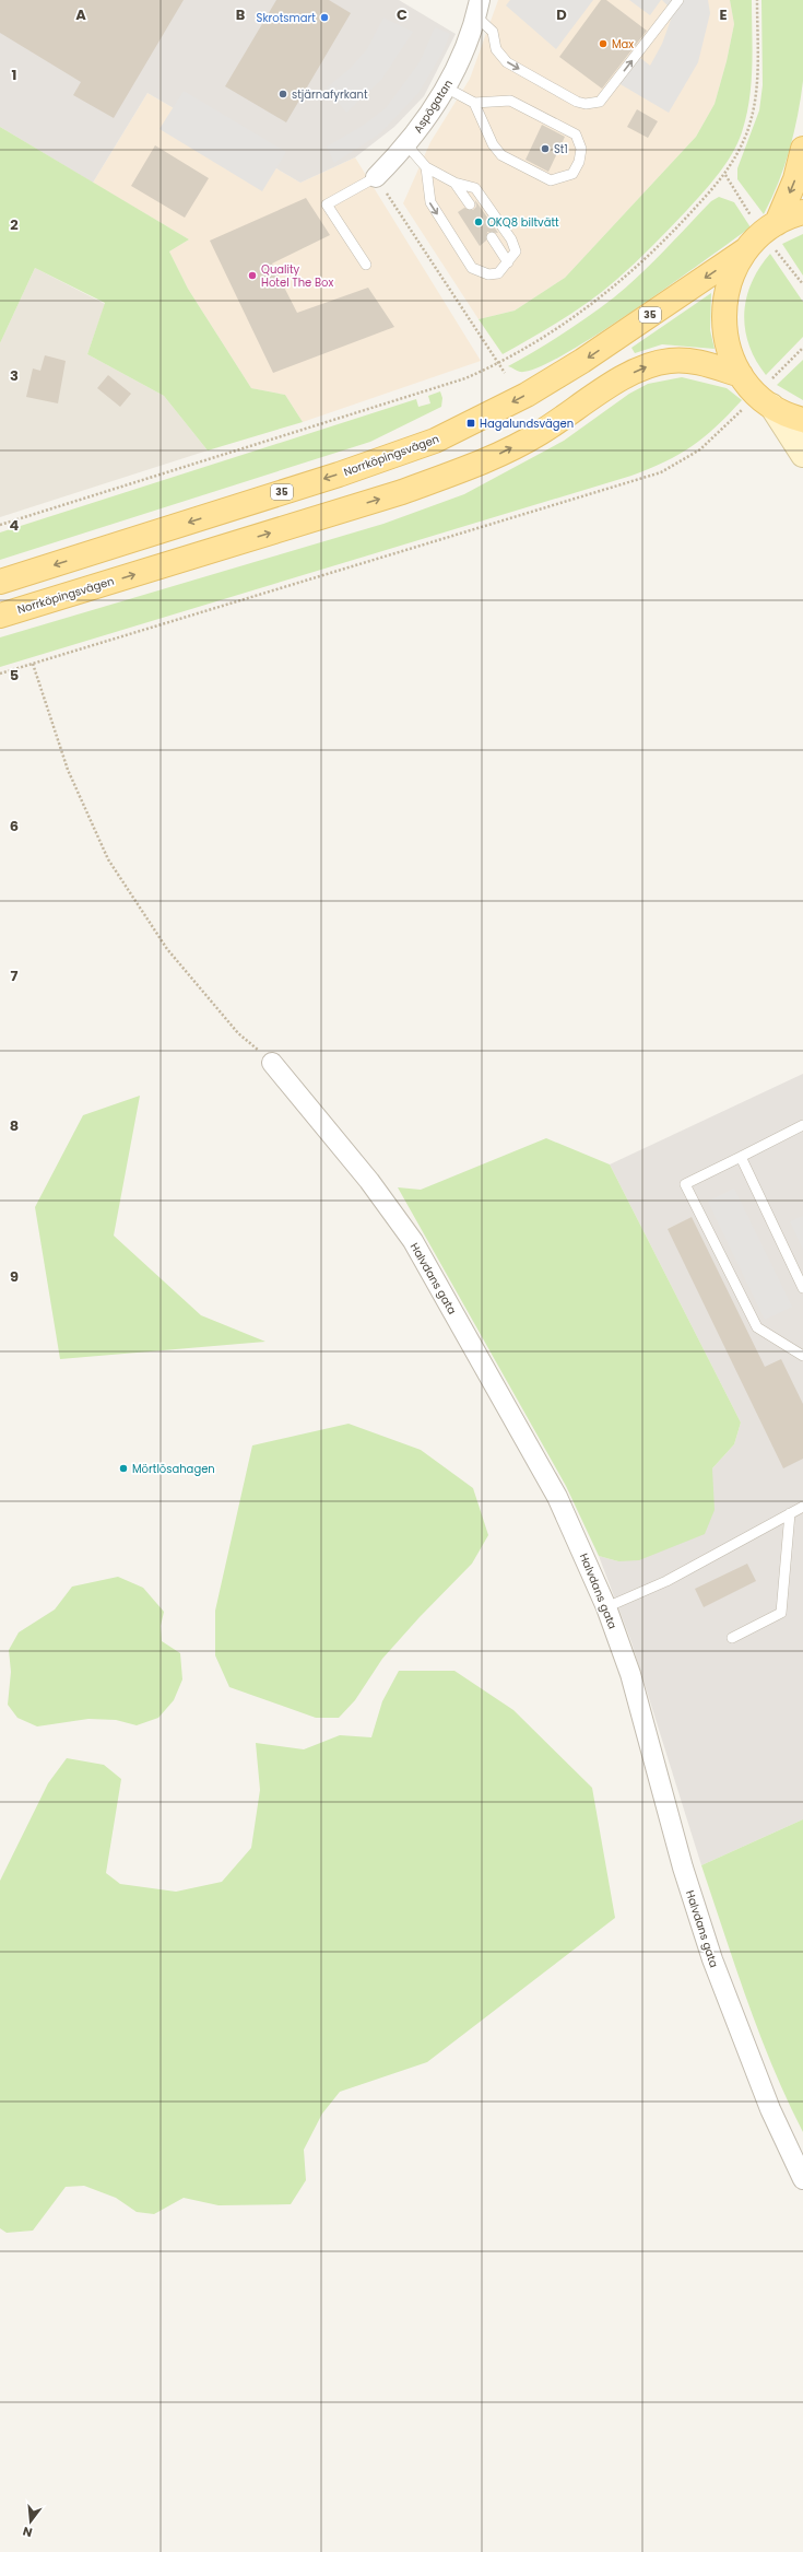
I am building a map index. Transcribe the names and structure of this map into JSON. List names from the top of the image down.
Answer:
{
  "streets": {
    "main road": ["35", "Norrköpingsvägen"],
    "street": ["Aspögatan", "Halvdans gata"]
  },
  "crossings": [
    ["35", "Norrköpingsvägen"]
  ],
  "places": {
    "other": [
      "Skrotsmart",
      "Max",
      "stjärnafyrkant",
      "St1",
      "OKQ8 biltvätt",
      "Quality Hotel The Box",
      "Mörtlösahagen"
    ],
    "transit": ["Hagalundsvägen"]
  },
  "north": "bottom",
  "grid": {
    "columns": [
      "A",
      "B",
      "C",
      "D",
      "E"
    ],
    "rows": [
      "1",
      "2",
      "3",
      "4",
      "5",
      "6",
      "7",
      "8",
      "9"
    ]
  }
}
